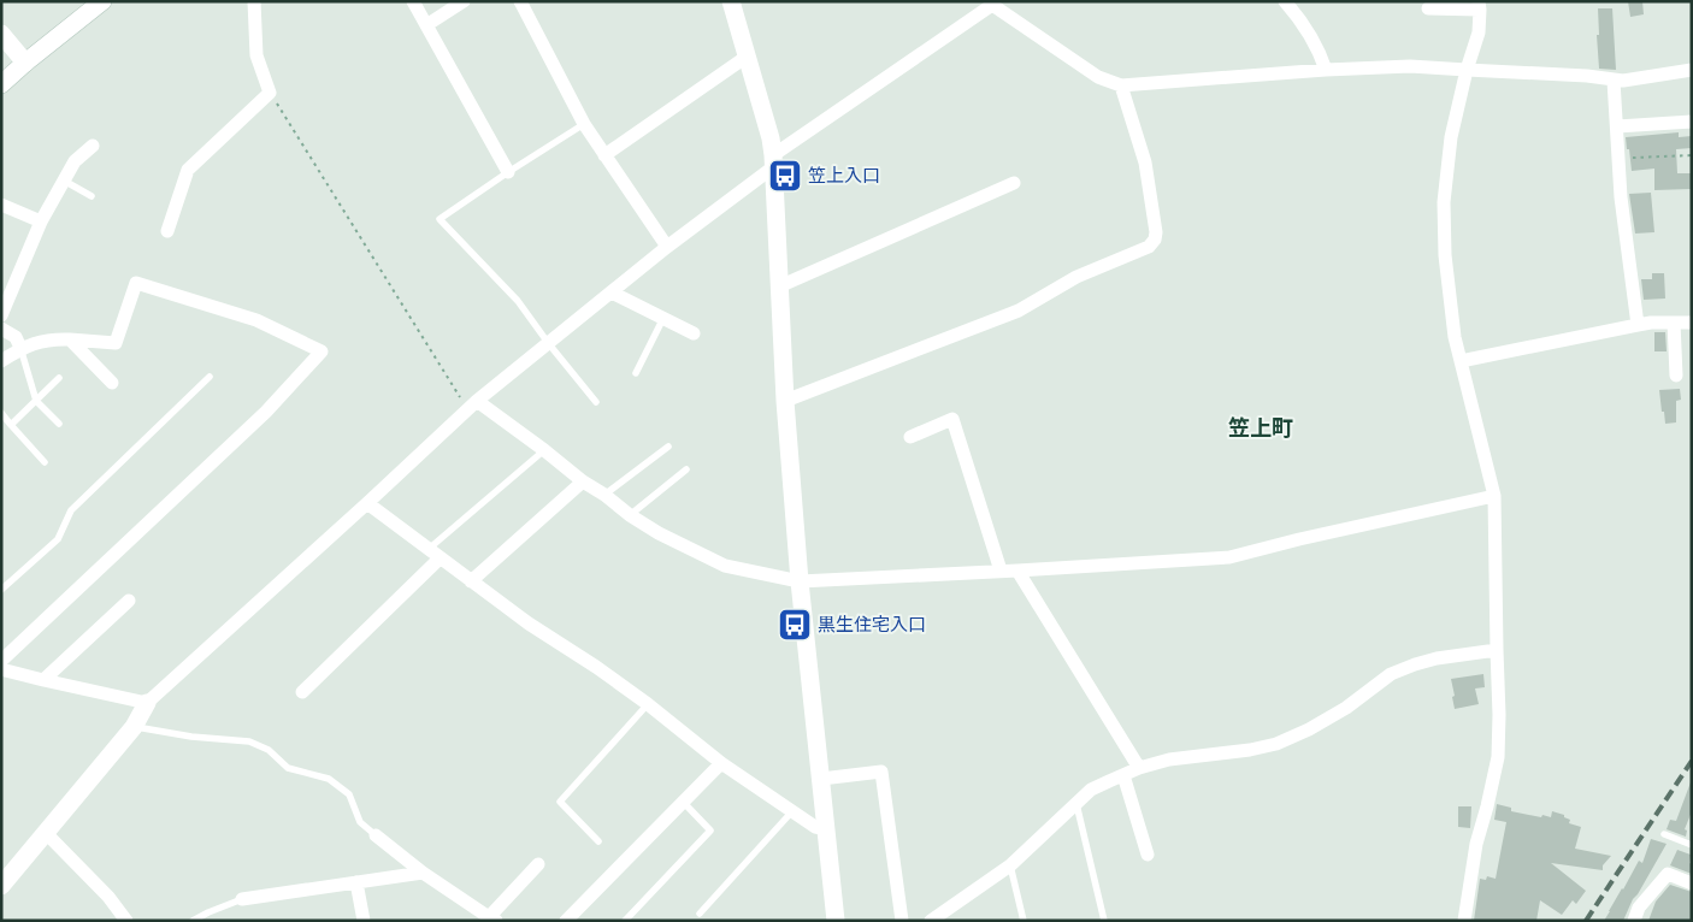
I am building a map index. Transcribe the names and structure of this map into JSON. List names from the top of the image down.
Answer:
{
  "districts": ["笠上町"],
  "places": {
    "bus stop": ["笠上入口", "黒生住宅入口"]
  }
}
